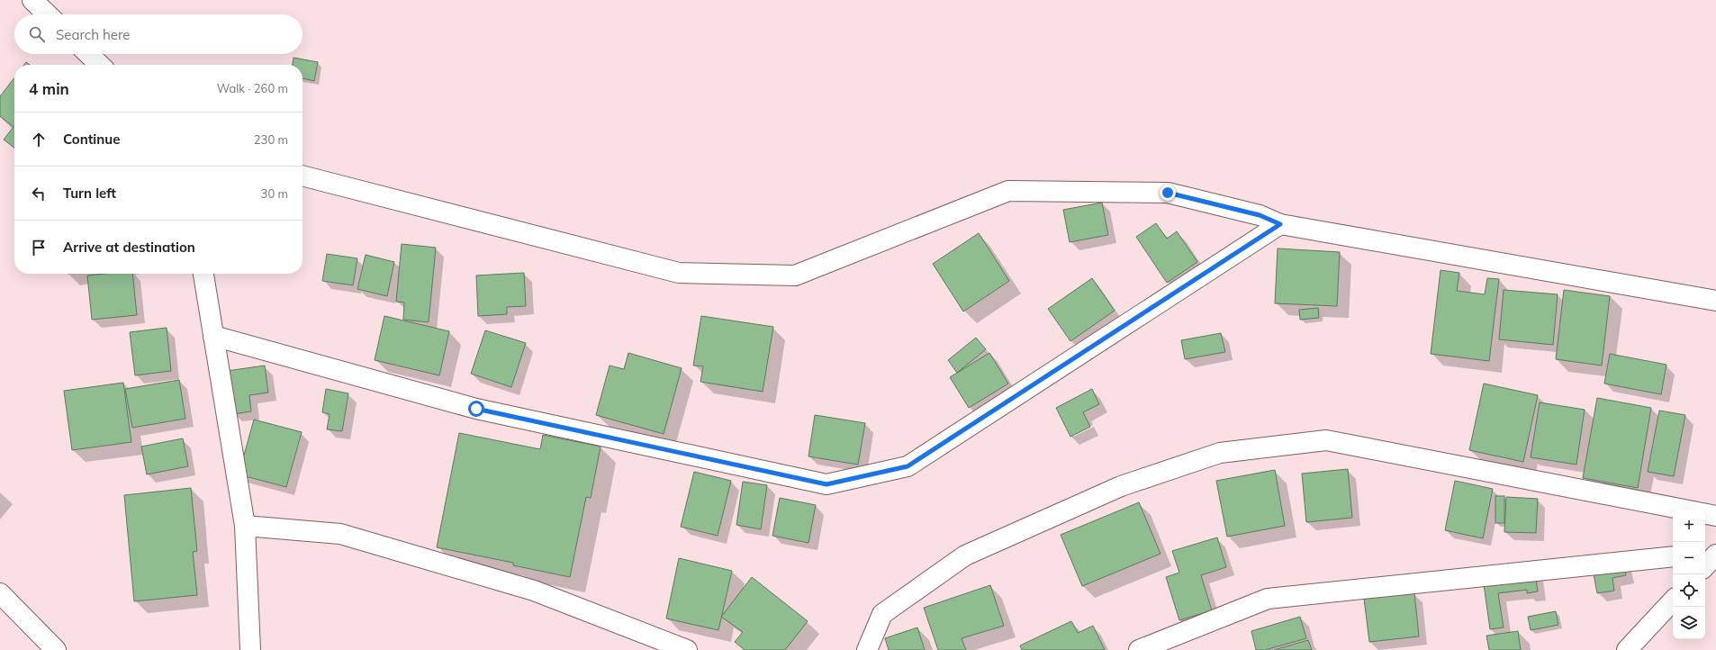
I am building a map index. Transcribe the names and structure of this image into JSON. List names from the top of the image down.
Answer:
{
  "page": {
    "search": "Search here",
    "heading": ["4 min", "Walk · 260 m"],
    "list": [
      ["Continue", "230 m"],
      ["Turn left", "30 m"],
      "Arrive at destination"
    ],
    "map_buttons": ["+", "−"]
  }
}
